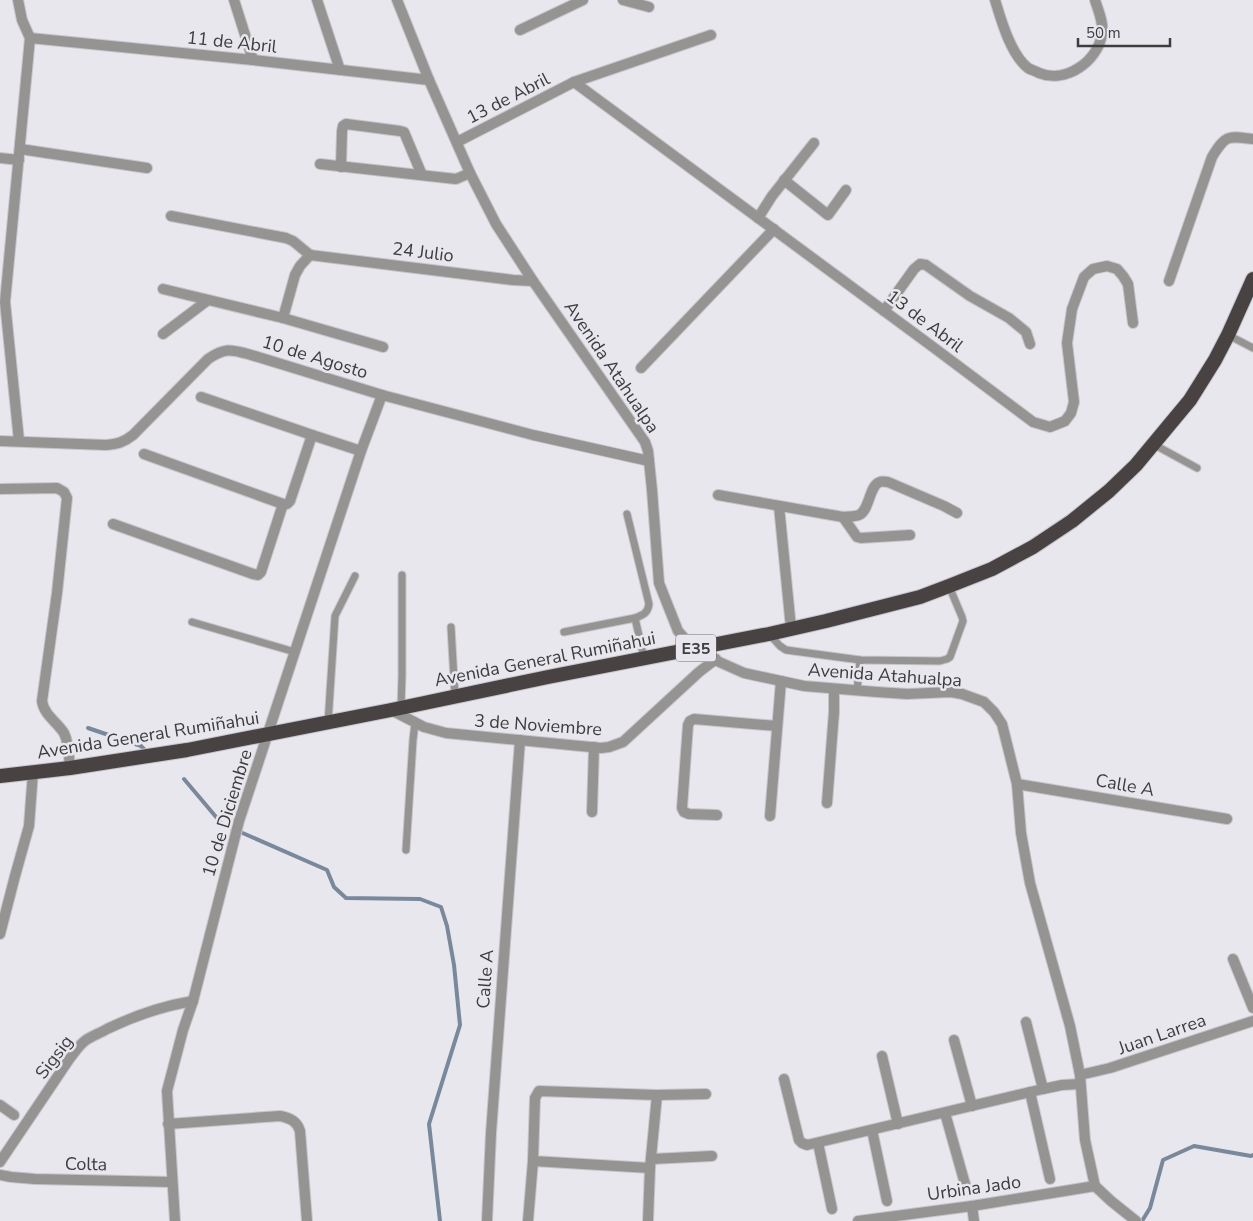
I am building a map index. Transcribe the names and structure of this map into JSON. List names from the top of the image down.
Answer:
{
  "streets": {
    "highway": ["E35", "Avenida General Rumiñahui"],
    "street": [
      "11 de Abril",
      "13 de Abril",
      "24 Julio",
      "10 de Agosto",
      "Avenida Atahualpa",
      "3 de Noviembre",
      "Calle A",
      "10 de Diciembre",
      "Juan Larrea",
      "Sigsig",
      "Colta",
      "Urbina Jado"
    ]
  },
  "crossings": [
    ["11 de Abril", "Avenida Atahualpa"],
    ["13 de Abril", "Avenida Atahualpa"],
    ["24 Julio", "Avenida Atahualpa"],
    ["10 de Agosto", "Avenida Atahualpa"],
    ["10 de Agosto", "10 de Diciembre"],
    ["Avenida Atahualpa", "Avenida General Rumiñahui"],
    ["Avenida Atahualpa", "3 de Noviembre"],
    ["Avenida Atahualpa", "Calle A"],
    ["Avenida Atahualpa", "Juan Larrea"],
    ["Avenida Atahualpa", "Urbina Jado"],
    ["Avenida General Rumiñahui", "3 de Noviembre"],
    ["Avenida General Rumiñahui", "10 de Diciembre"],
    ["3 de Noviembre", "Calle A"],
    ["10 de Diciembre", "Sigsig"],
    ["10 de Diciembre", "Colta"]
  ],
  "scale_bar": "50 m"
}
